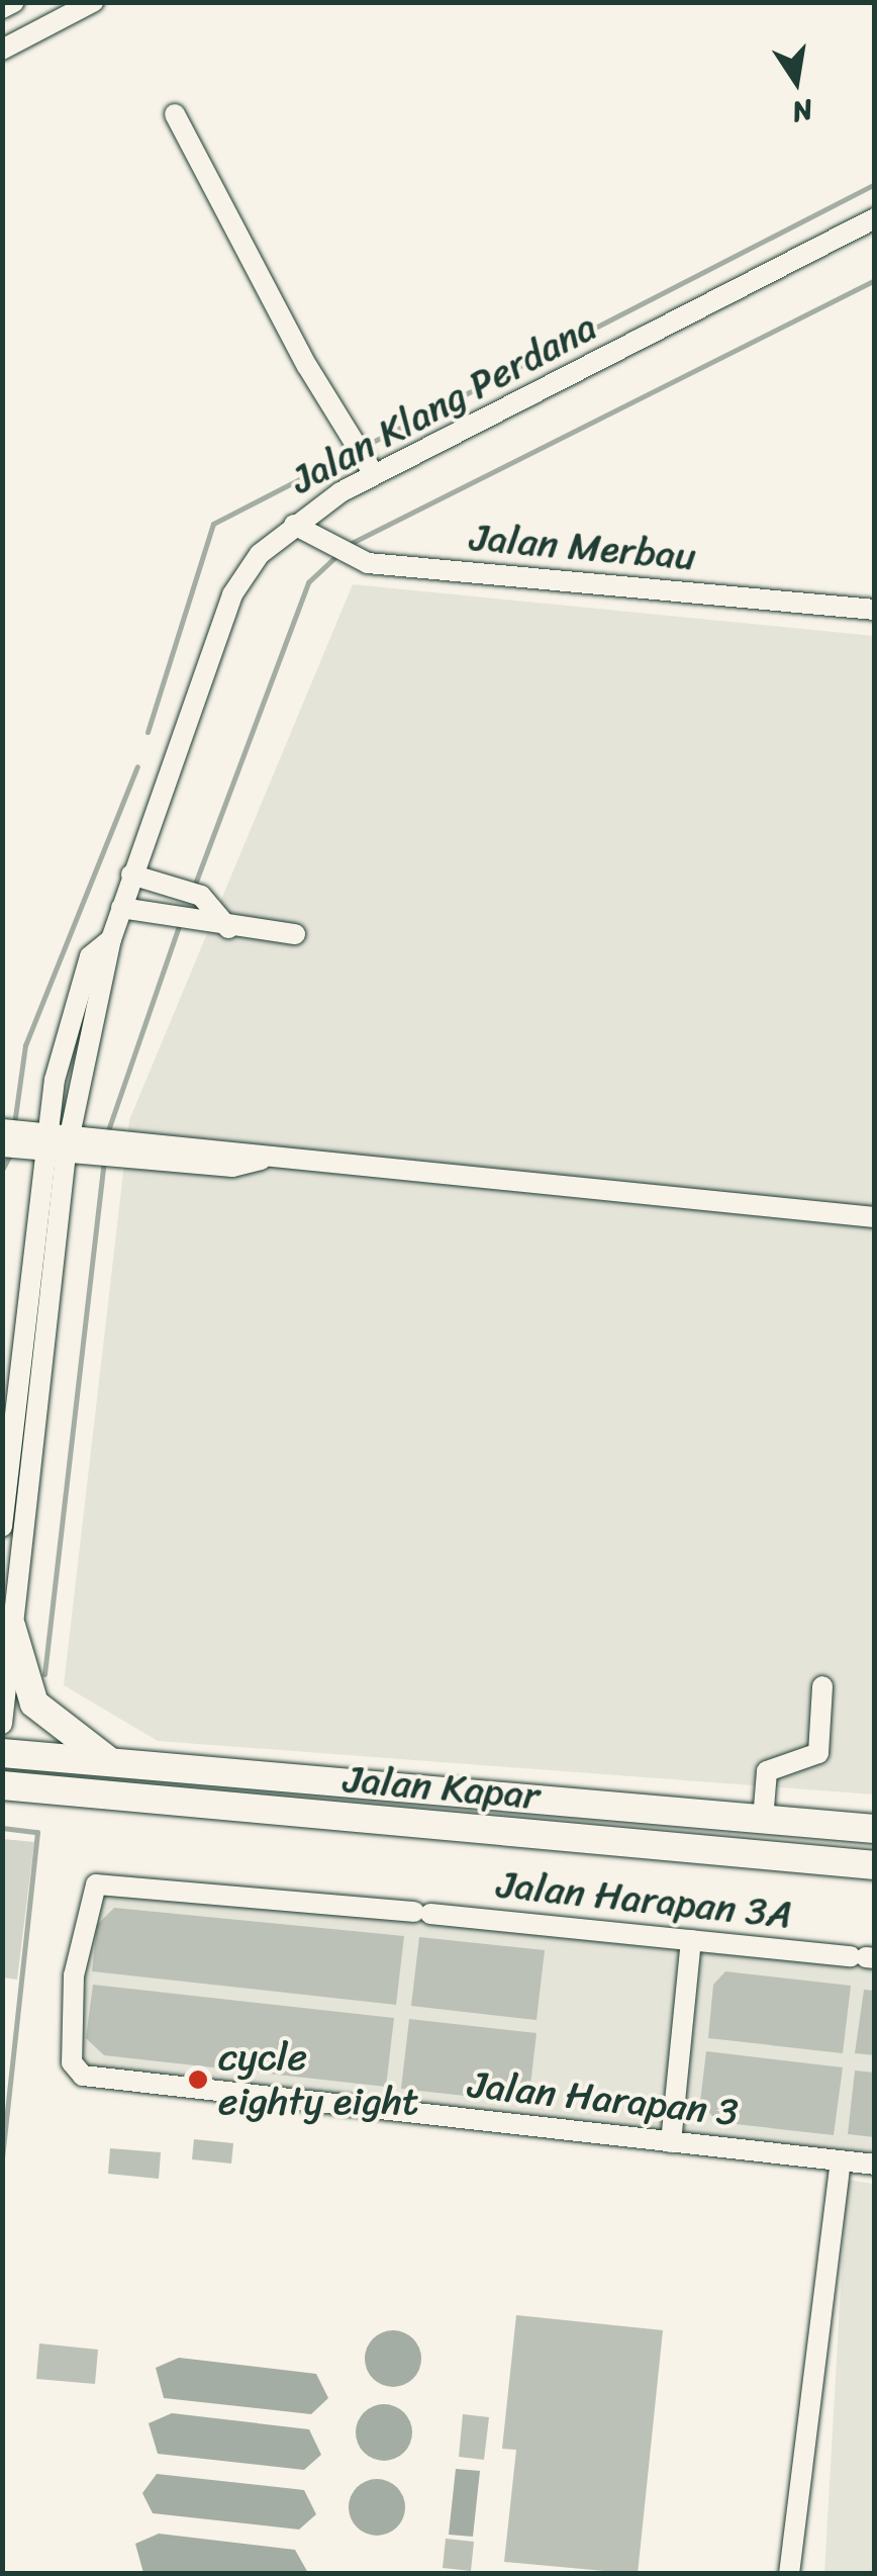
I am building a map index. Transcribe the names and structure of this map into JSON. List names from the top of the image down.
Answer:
{
  "streets": {
    "highway": ["Jalan Kapar"],
    "street": [
      "Jalan Klang Perdana",
      "Jalan Merbau",
      "Jalan Harapan 3A",
      "Jalan Harapan 3"
    ]
  },
  "crossings": [
    ["Jalan Klang Perdana", "Jalan Merbau"],
    ["Jalan Harapan 3A", "Jalan Harapan 3"]
  ],
  "places": ["cycle eighty eight"],
  "north": "bottom"
}
